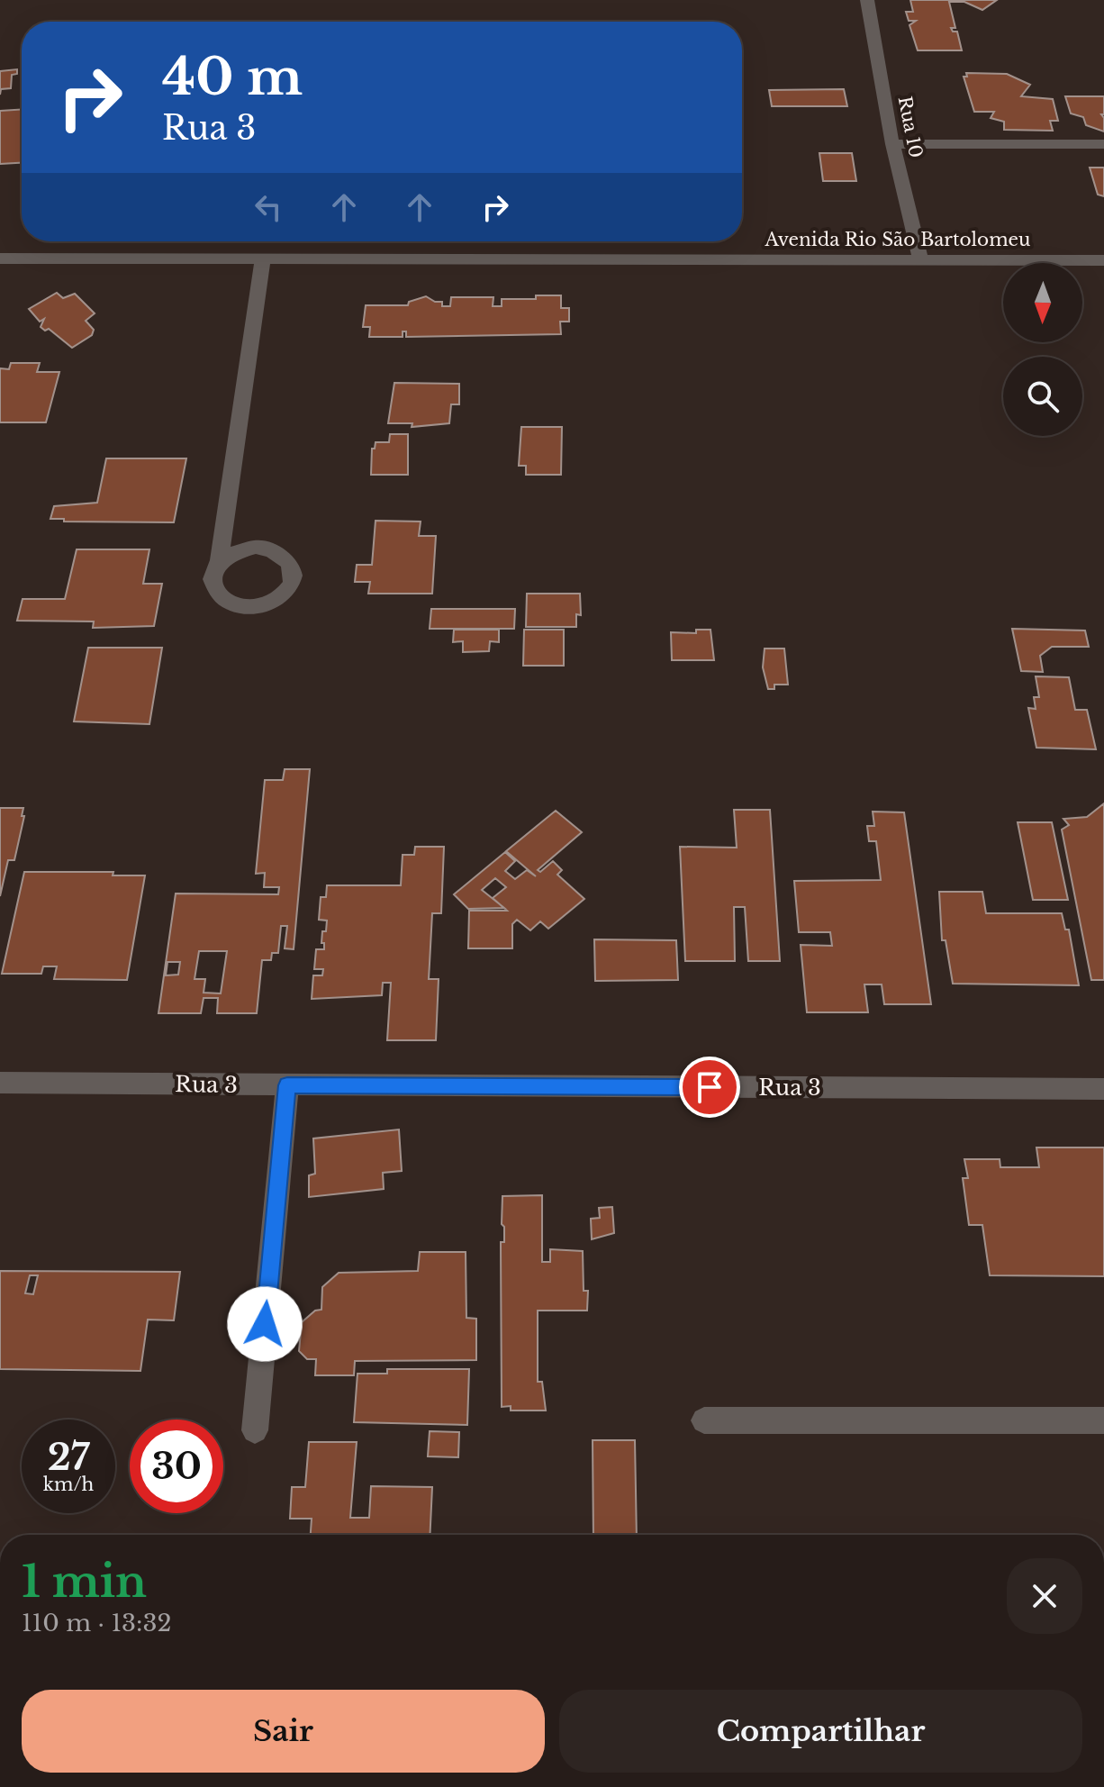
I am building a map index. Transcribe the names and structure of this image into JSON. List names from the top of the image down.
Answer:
{
  "streets": {
    "street": ["Rua 10", "Avenida Rio São Bartolomeu", "Rua 3"]
  },
  "crossings": [
    ["Rua 10", "Avenida Rio São Bartolomeu"]
  ],
  "north": "bottom",
  "page": {
    "turn": ["40 m", "Rua 3"],
    "speed": "27 km/h",
    "limit": "30",
    "heading": ["1 min", "110 m · 13:32"],
    "buttons": ["Sair", "Compartilhar"]
  }
}
